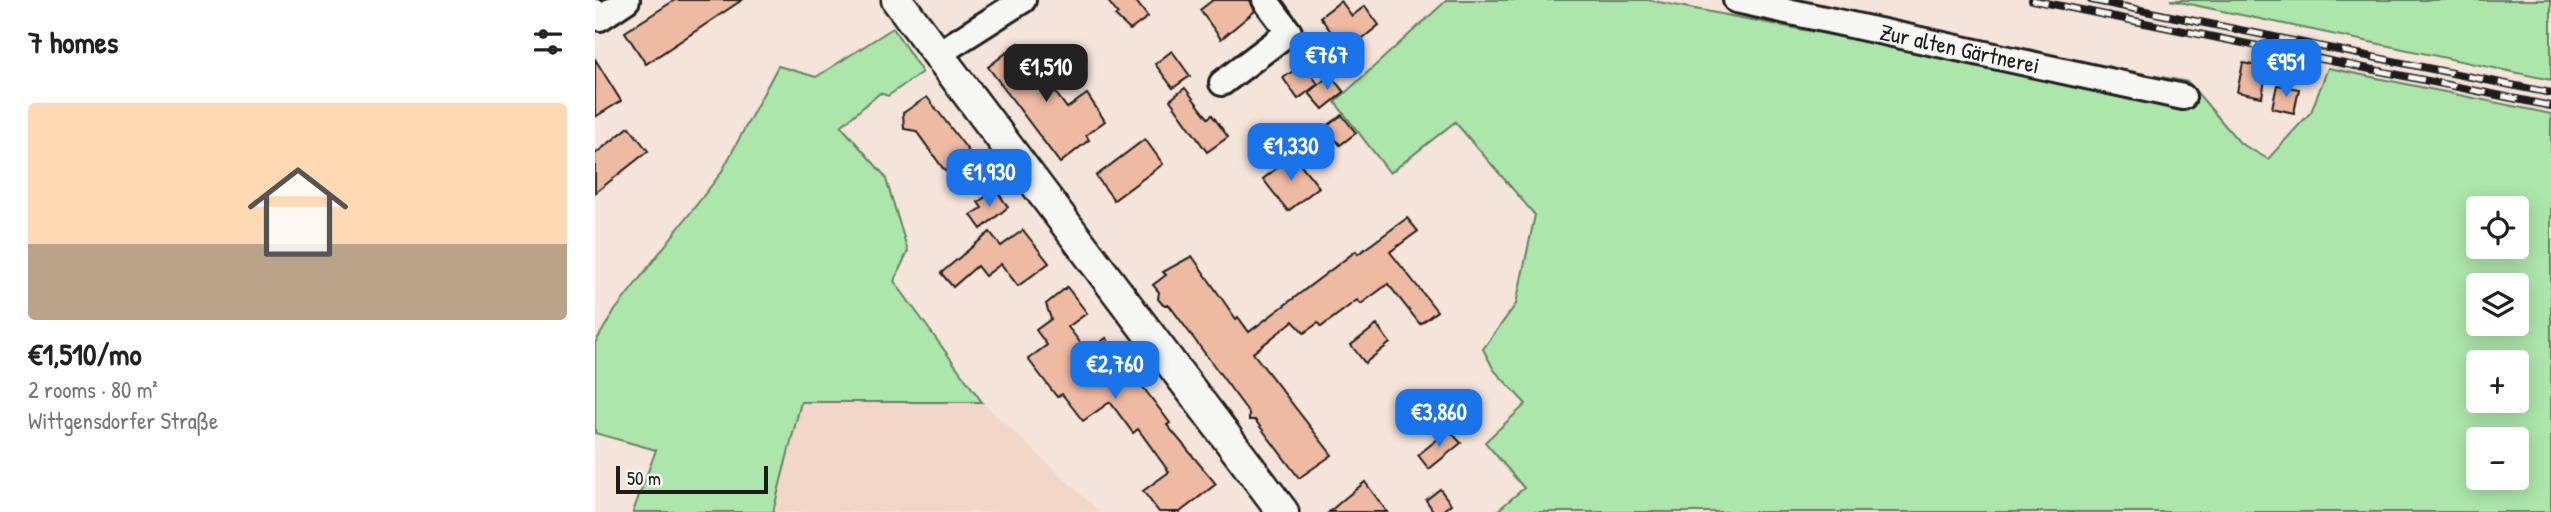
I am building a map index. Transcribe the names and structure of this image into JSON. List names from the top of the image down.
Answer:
{
  "streets": {
    "street": ["Zur alten Gärtnerei"]
  },
  "scale_bar": "50 m",
  "page": {
    "heading": "7 homes",
    "price": [
      "€767",
      "€951",
      "€1,510",
      "€1,330",
      "€1,930",
      "€2,760",
      "€3,860"
    ],
    "list": [
      {
        "name": "€1,510/mo",
        "note": "2 rooms · 80 m² · Wittgensdorfer Straße"
      }
    ],
    "map_buttons": ["+", "−"],
    "scale": "50 m"
  }
}
